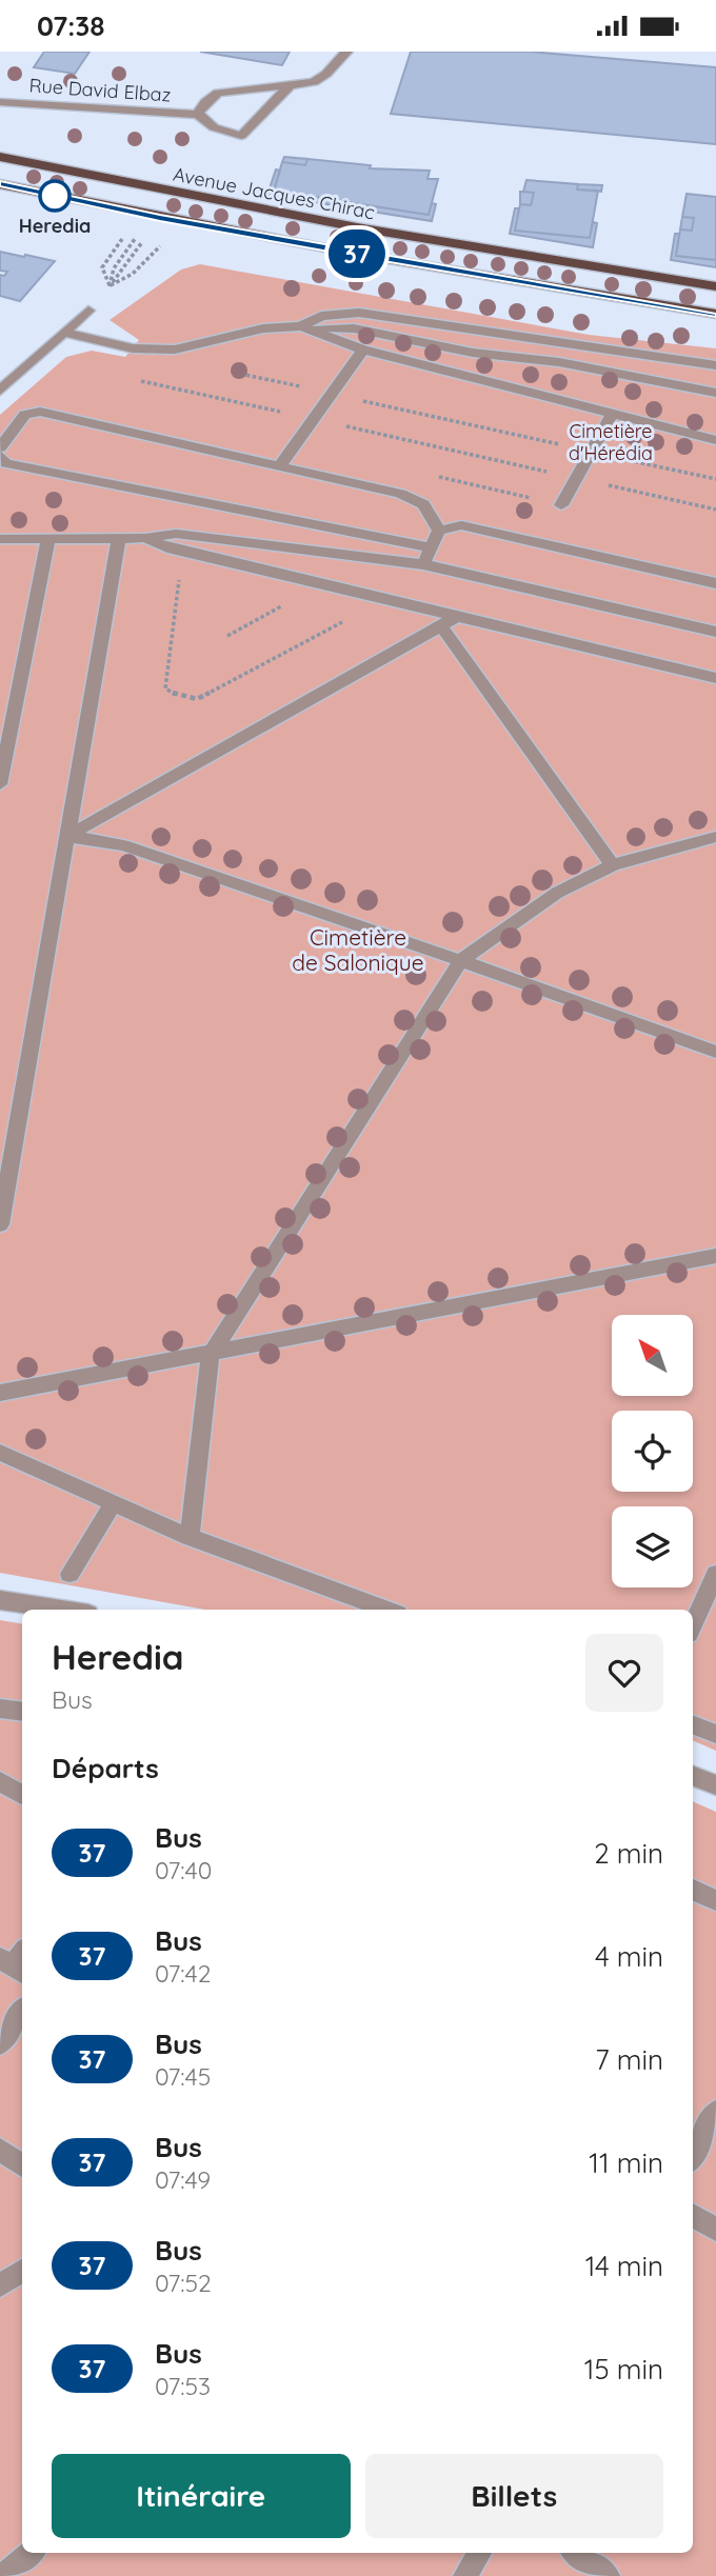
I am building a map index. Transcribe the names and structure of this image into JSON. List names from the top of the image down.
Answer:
{
  "streets": {
    "main road": ["Avenue Jacques Chirac"],
    "street": ["Rue David Elbaz"]
  },
  "parks": ["Cimetière d'Hérédia", "Cimetière de Salonique"],
  "places": ["Heredia"],
  "lines": ["bus line 37"],
  "north": "top left",
  "page": {
    "status": "07:38",
    "on_map": "37",
    "heading": [
      ["Heredia", "Bus"],
      "Départs"
    ],
    "list": [
      {
        "mark": "37",
        "name": "Bus",
        "note": "07:40",
        "value": "2 min"
      },
      {
        "mark": "37",
        "name": "Bus",
        "note": "07:42",
        "value": "4 min"
      },
      {
        "mark": "37",
        "name": "Bus",
        "note": "07:45",
        "value": "7 min"
      },
      {
        "mark": "37",
        "name": "Bus",
        "note": "07:49",
        "value": "11 min"
      },
      {
        "mark": "37",
        "name": "Bus",
        "note": "07:52",
        "value": "14 min"
      },
      {
        "mark": "37",
        "name": "Bus",
        "note": "07:53",
        "value": "15 min"
      }
    ],
    "buttons": ["Itinéraire", "Billets"]
  }
}
